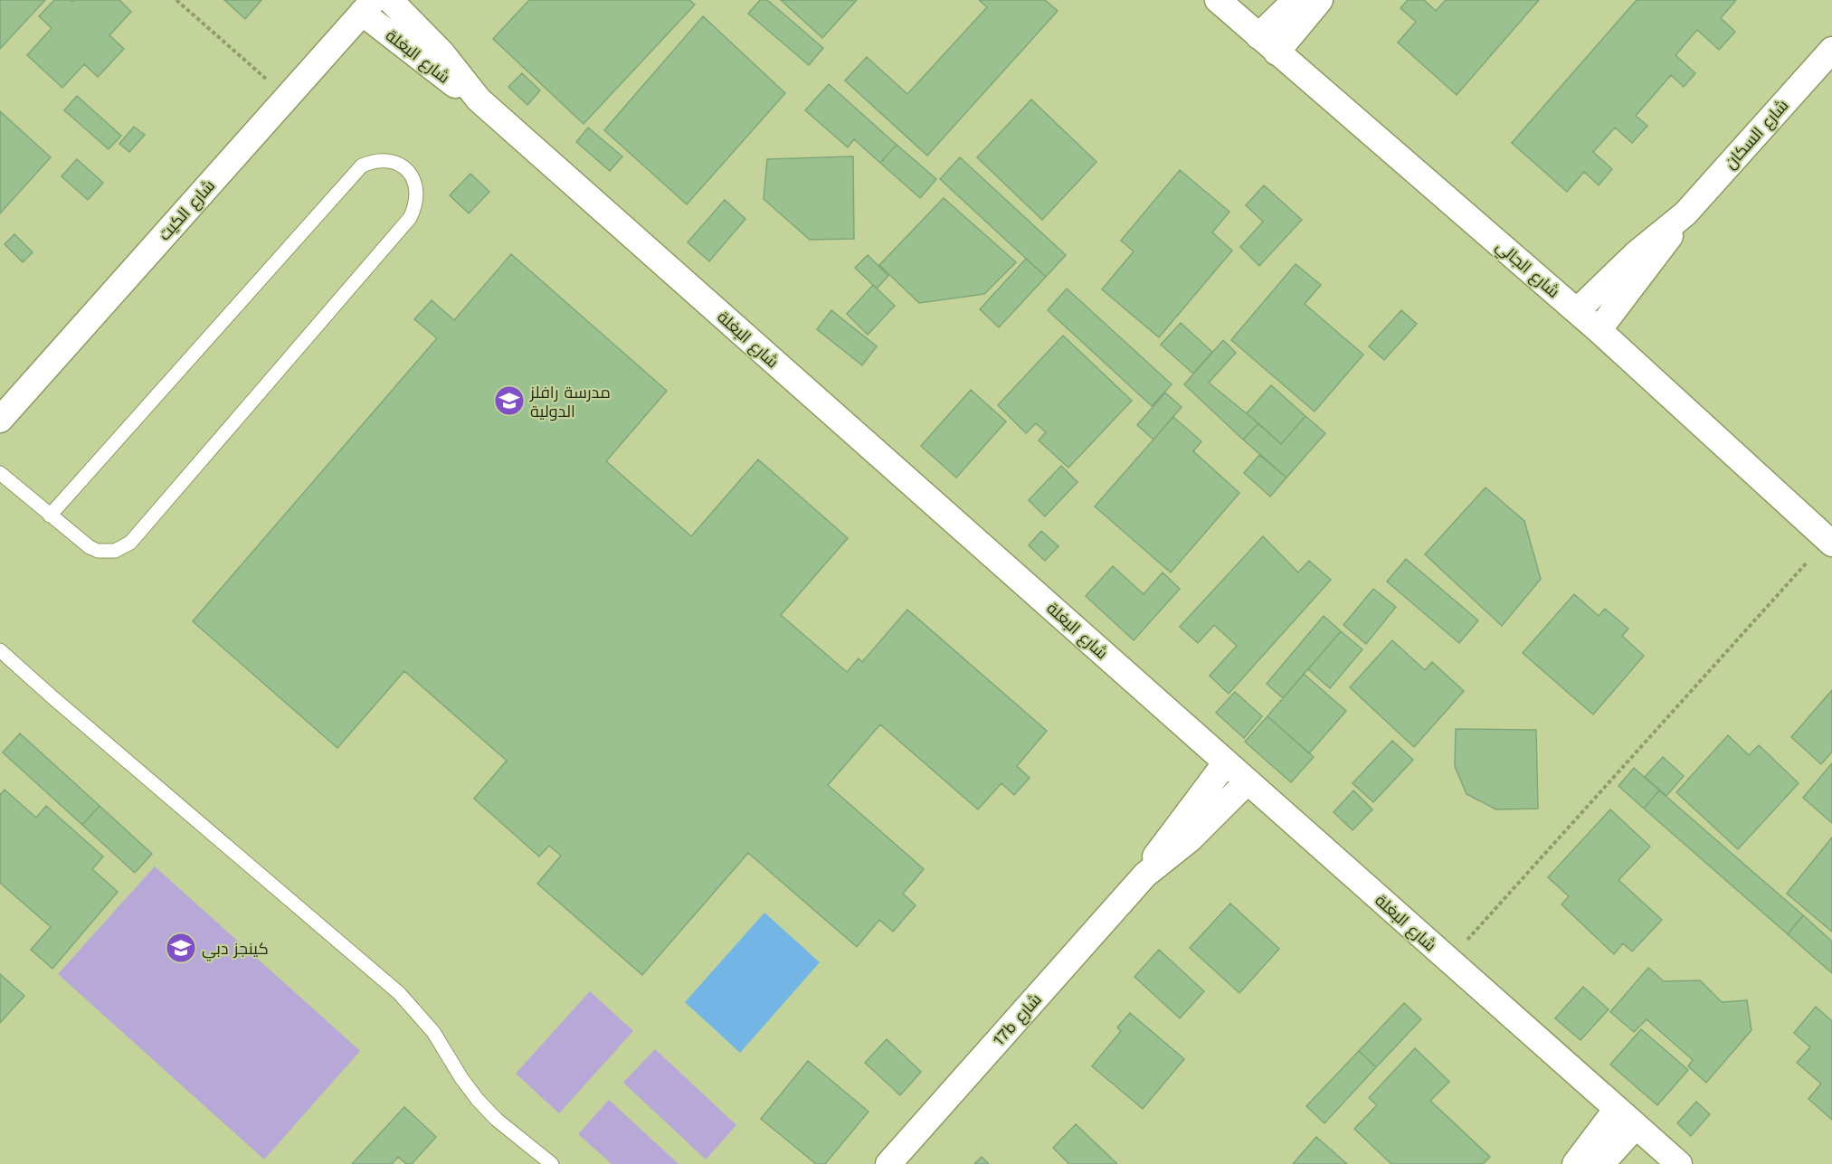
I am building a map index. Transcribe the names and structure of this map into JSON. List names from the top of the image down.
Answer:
{
  "streets": {
    "street": [
      "شارع البغلة",
      "شارع السكان",
      "شارع الكيت",
      "شارع الجالي",
      "17b شارع"
    ]
  },
  "crossings": [
    ["شارع البغلة", "شارع الكيت"],
    ["شارع البغلة", "17b شارع"],
    ["شارع السكان", "شارع الجالي"]
  ],
  "places": {
    "school or university": ["مدرسة رافلز الدولية", "كينجز دبي"]
  }
}
